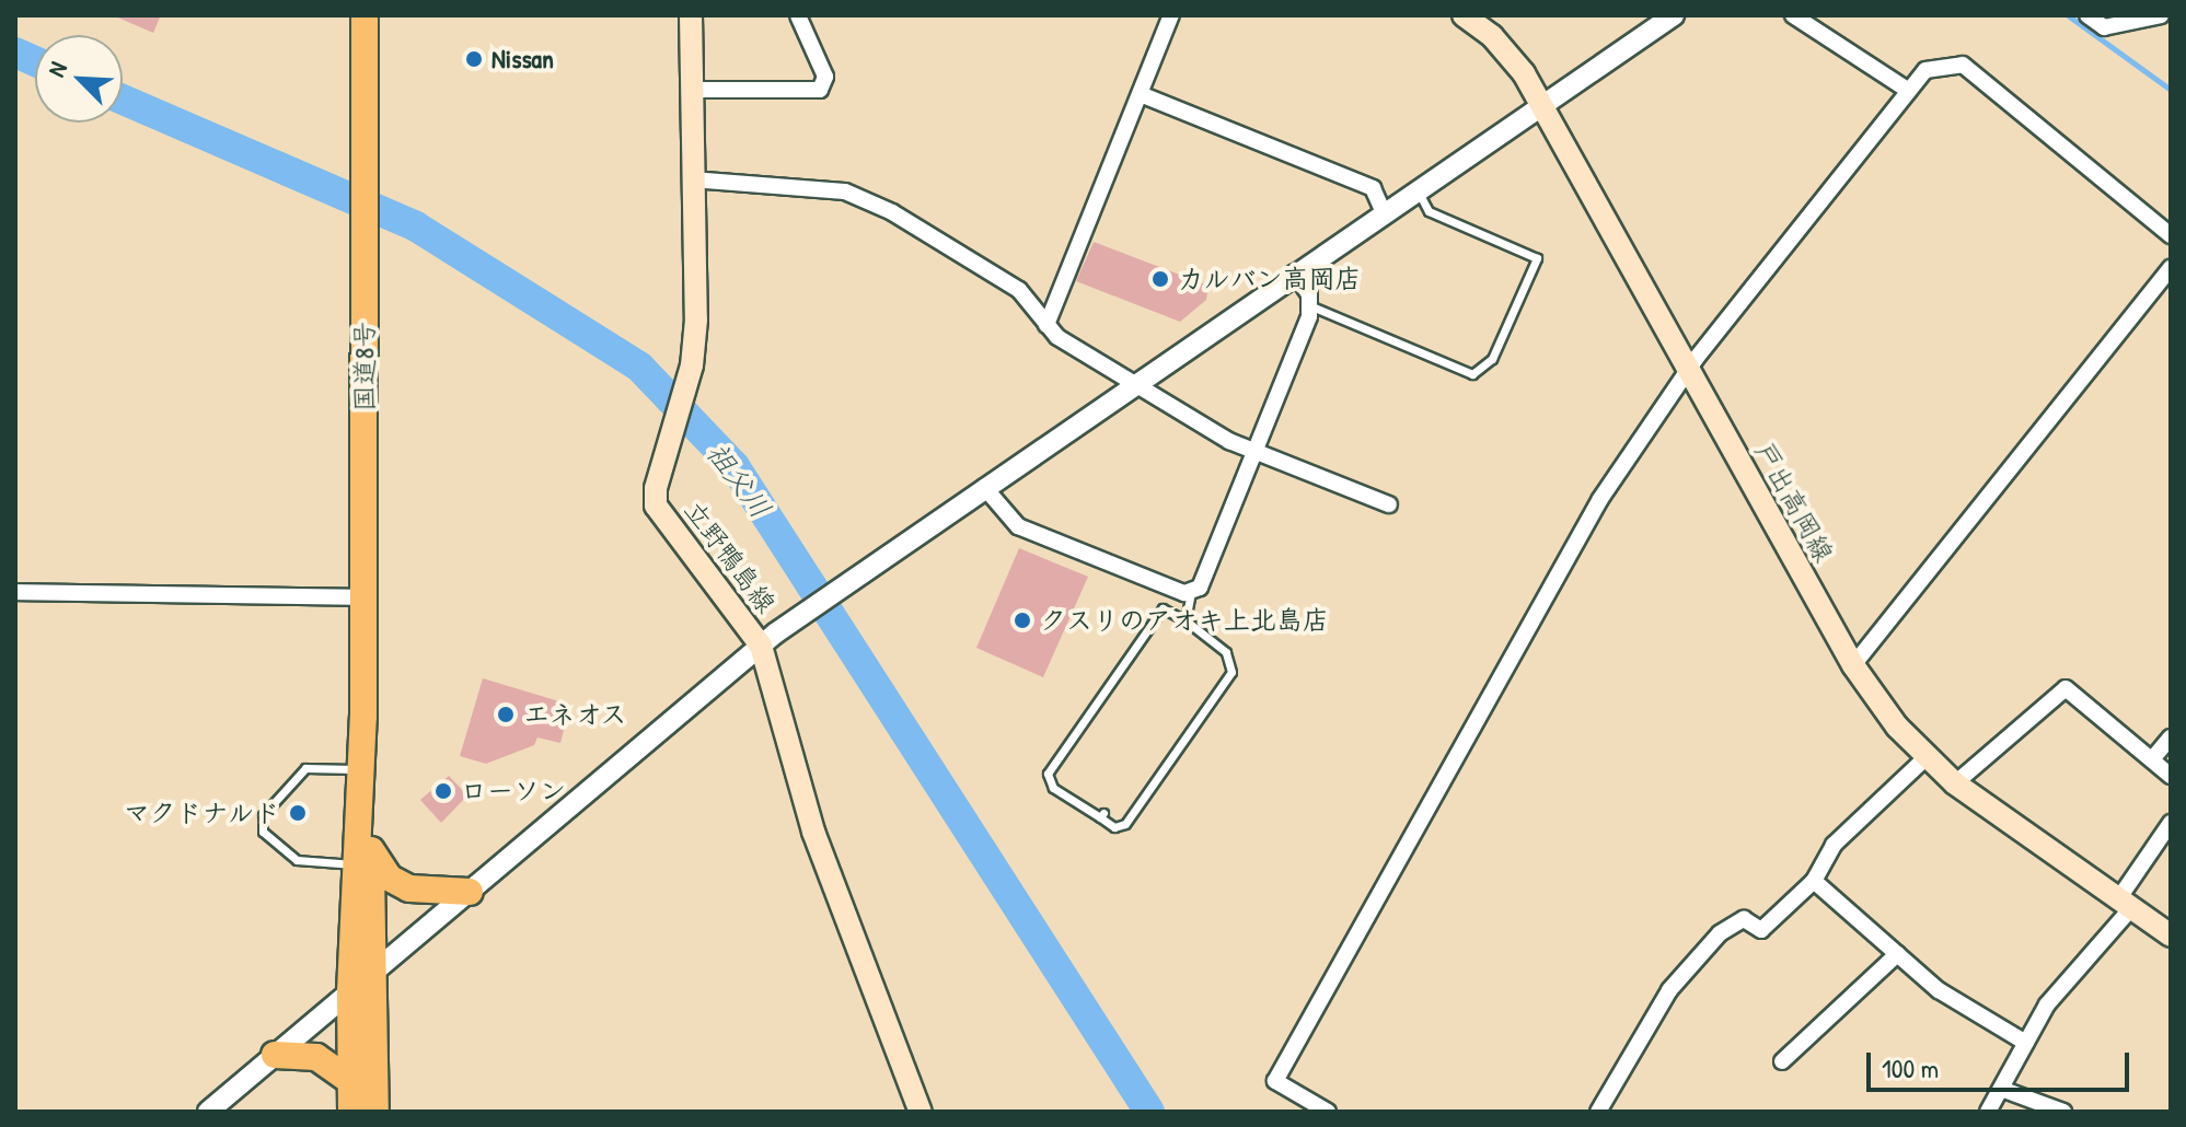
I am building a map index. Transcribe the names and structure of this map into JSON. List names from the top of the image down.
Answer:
{
  "streets": {
    "highway": ["国道8号"],
    "main road": ["戸出高岡線", "立野鴨島線"]
  },
  "water": ["祖父川"],
  "places": [
    "Nissan",
    "カルバン高岡店",
    "クスリのアオキ上北島店",
    "エネオス",
    "ローソン",
    "マクドナルド"
  ],
  "scale_bar": "100 m",
  "north": "top left"
}
